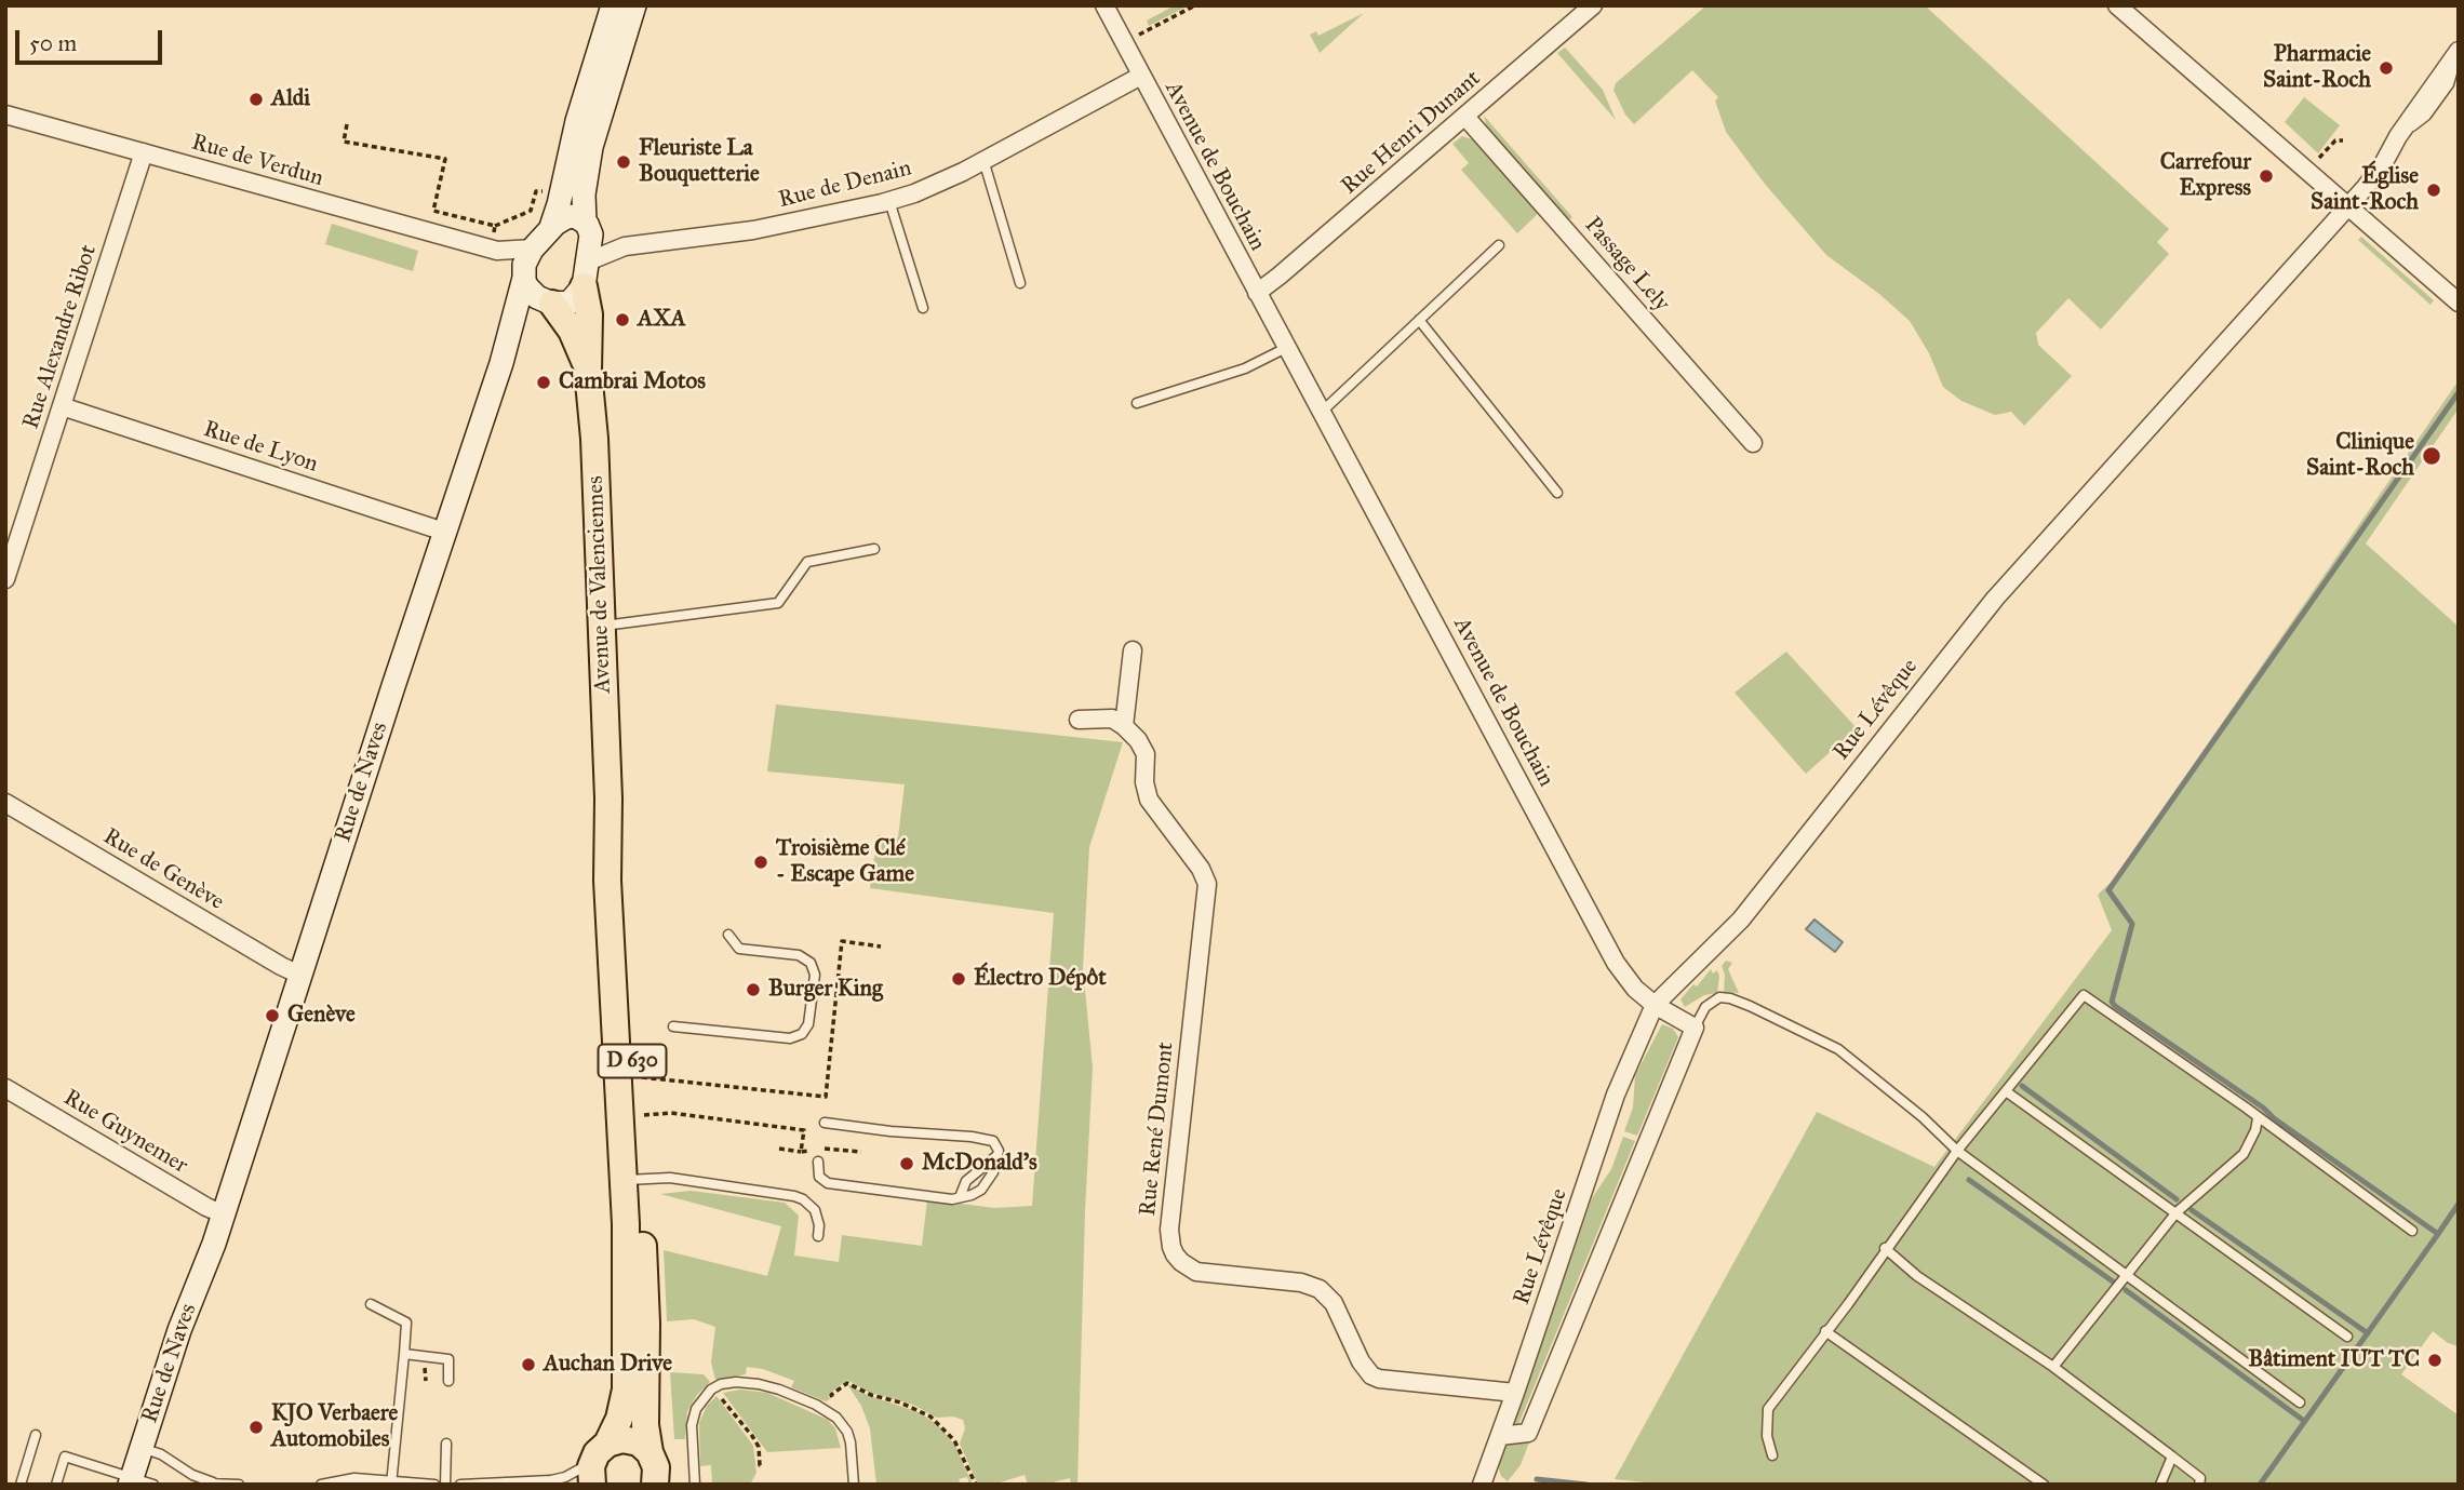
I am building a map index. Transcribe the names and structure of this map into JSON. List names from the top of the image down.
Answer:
{
  "streets": {
    "main road": ["Avenue de Valenciennes", "Rue de Naves", "D 630"],
    "street": [
      "Rue Henri Dunant",
      "Rue de Verdun",
      "Avenue de Bouchain",
      "Rue de Denain",
      "Passage Lely",
      "Rue Alexandre Ribot",
      "Rue de Lyon",
      "Rue Lévêque",
      "Rue de Genève",
      "Rue René Dumont",
      "Rue Guynemer"
    ]
  },
  "crossings": [
    ["Rue Henri Dunant", "Avenue de Bouchain"],
    ["Rue Henri Dunant", "Passage Lely"],
    ["Rue de Verdun", "Rue de Denain"],
    ["Rue de Verdun", "Rue Alexandre Ribot"],
    ["Rue de Verdun", "Avenue de Valenciennes"],
    ["Rue de Verdun", "Rue de Naves"],
    ["Avenue de Bouchain", "Rue de Denain"],
    ["Avenue de Bouchain", "Rue Lévêque"],
    ["Rue de Denain", "Avenue de Valenciennes"],
    ["Rue de Denain", "Rue de Naves"],
    ["Rue Alexandre Ribot", "Rue de Lyon"],
    ["Rue de Lyon", "Rue de Naves"],
    ["Avenue de Valenciennes", "Rue de Naves"],
    ["Rue Lévêque", "Rue René Dumont"],
    ["Rue de Naves", "Rue de Genève"],
    ["Rue de Naves", "Rue Guynemer"]
  ],
  "places": [
    "Pharmacie Saint-Roch",
    "Aldi",
    "Fleuriste La Bouquetterie",
    "Carrefour Express",
    "Église Saint-Roch",
    "AXA",
    "Cambrai Motos",
    "Clinique Saint-Roch",
    "Troisième Clé - Escape Game",
    "Électro Dépôt",
    "Burger King",
    "Genève",
    "McDonald's",
    "Bâtiment IUT TC",
    "Auchan Drive",
    "KJO Verbaere Automobiles"
  ],
  "scale_bar": "50 m"
}
